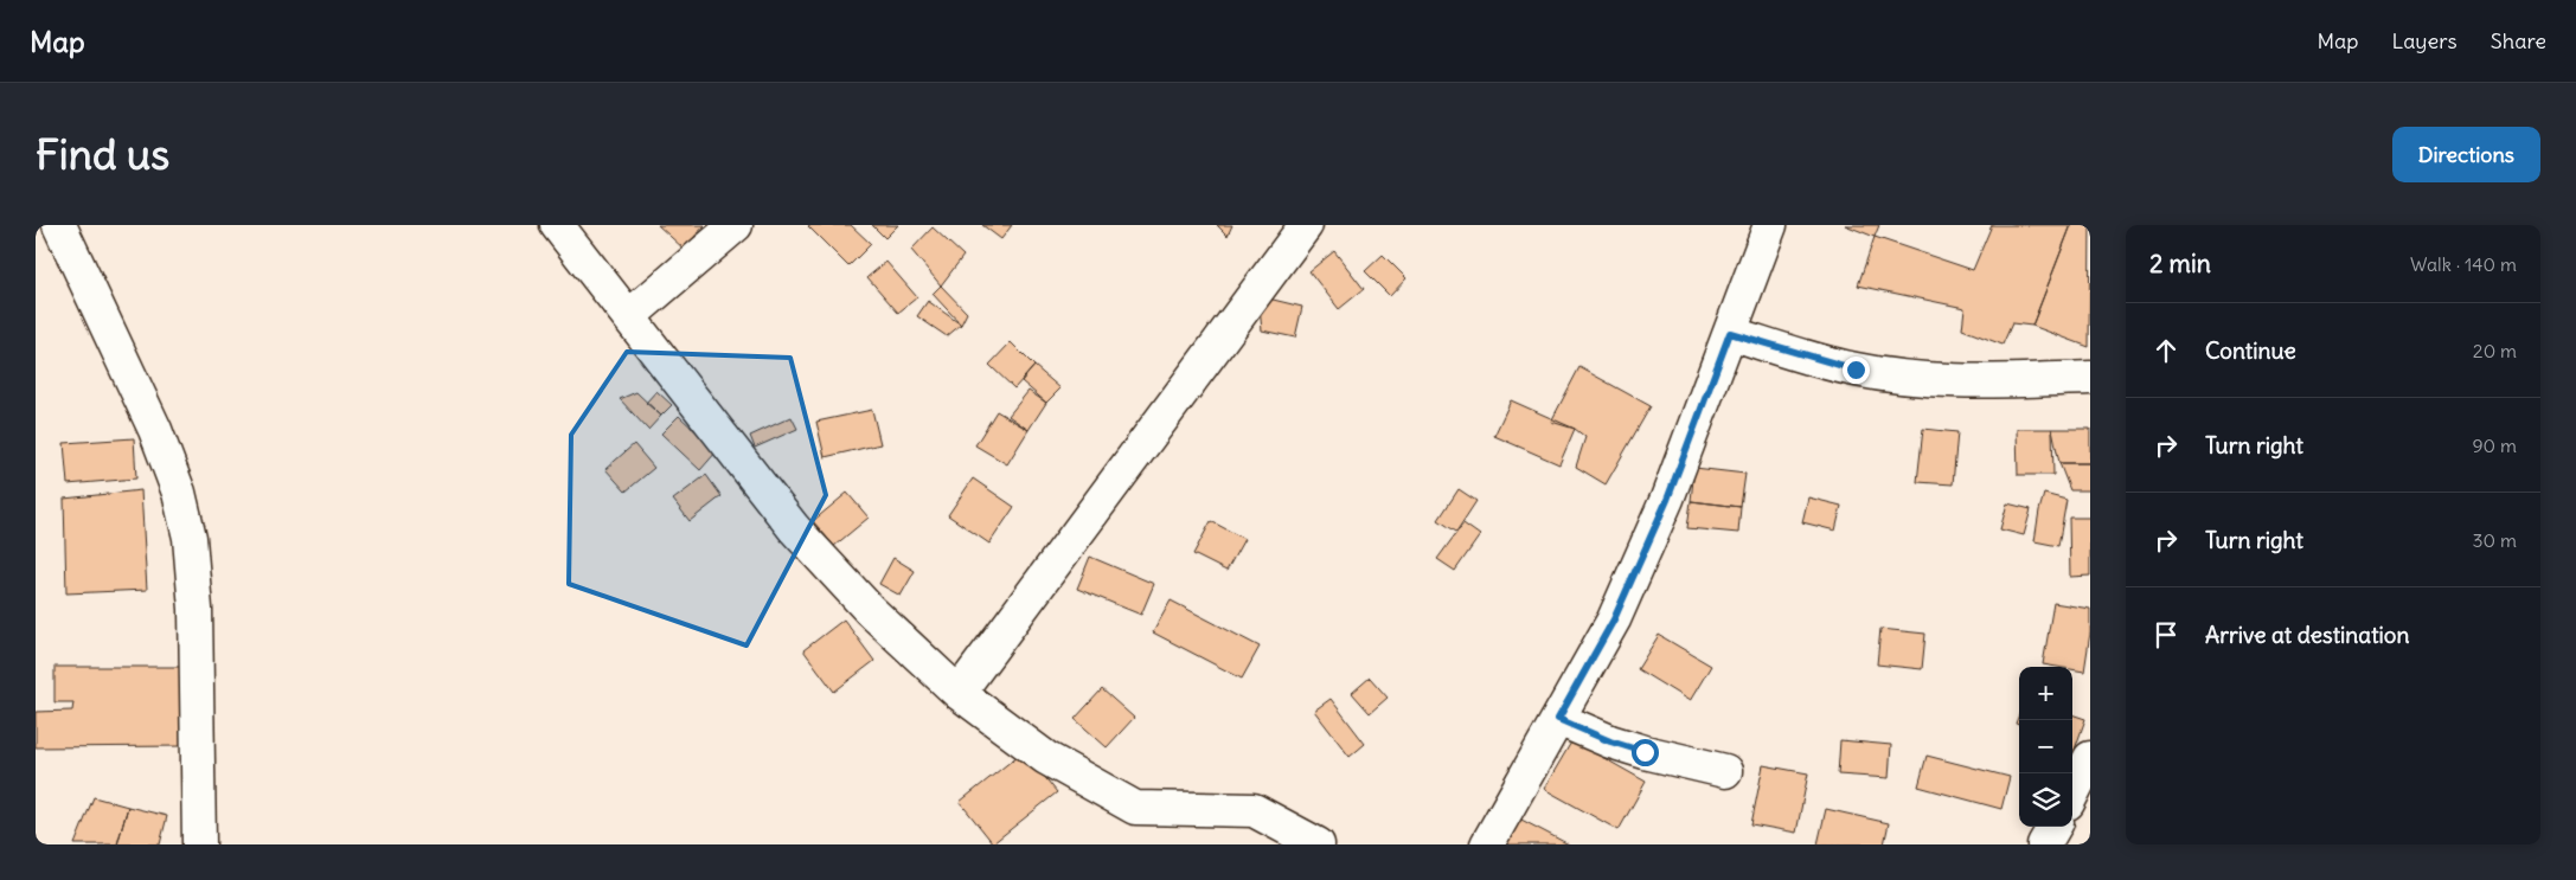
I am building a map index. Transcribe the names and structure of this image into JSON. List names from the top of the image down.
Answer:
{
  "page": {
    "header": "Map",
    "nav": ["Map", "Layers", "Share"],
    "buttons": "Directions",
    "title": "Find us",
    "heading": ["2 min", "Walk · 140 m"],
    "list": [
      ["Continue", "20 m"],
      ["Turn right", "90 m"],
      ["Turn right", "30 m"],
      "Arrive at destination"
    ],
    "map_buttons": ["+", "−"]
  }
}
